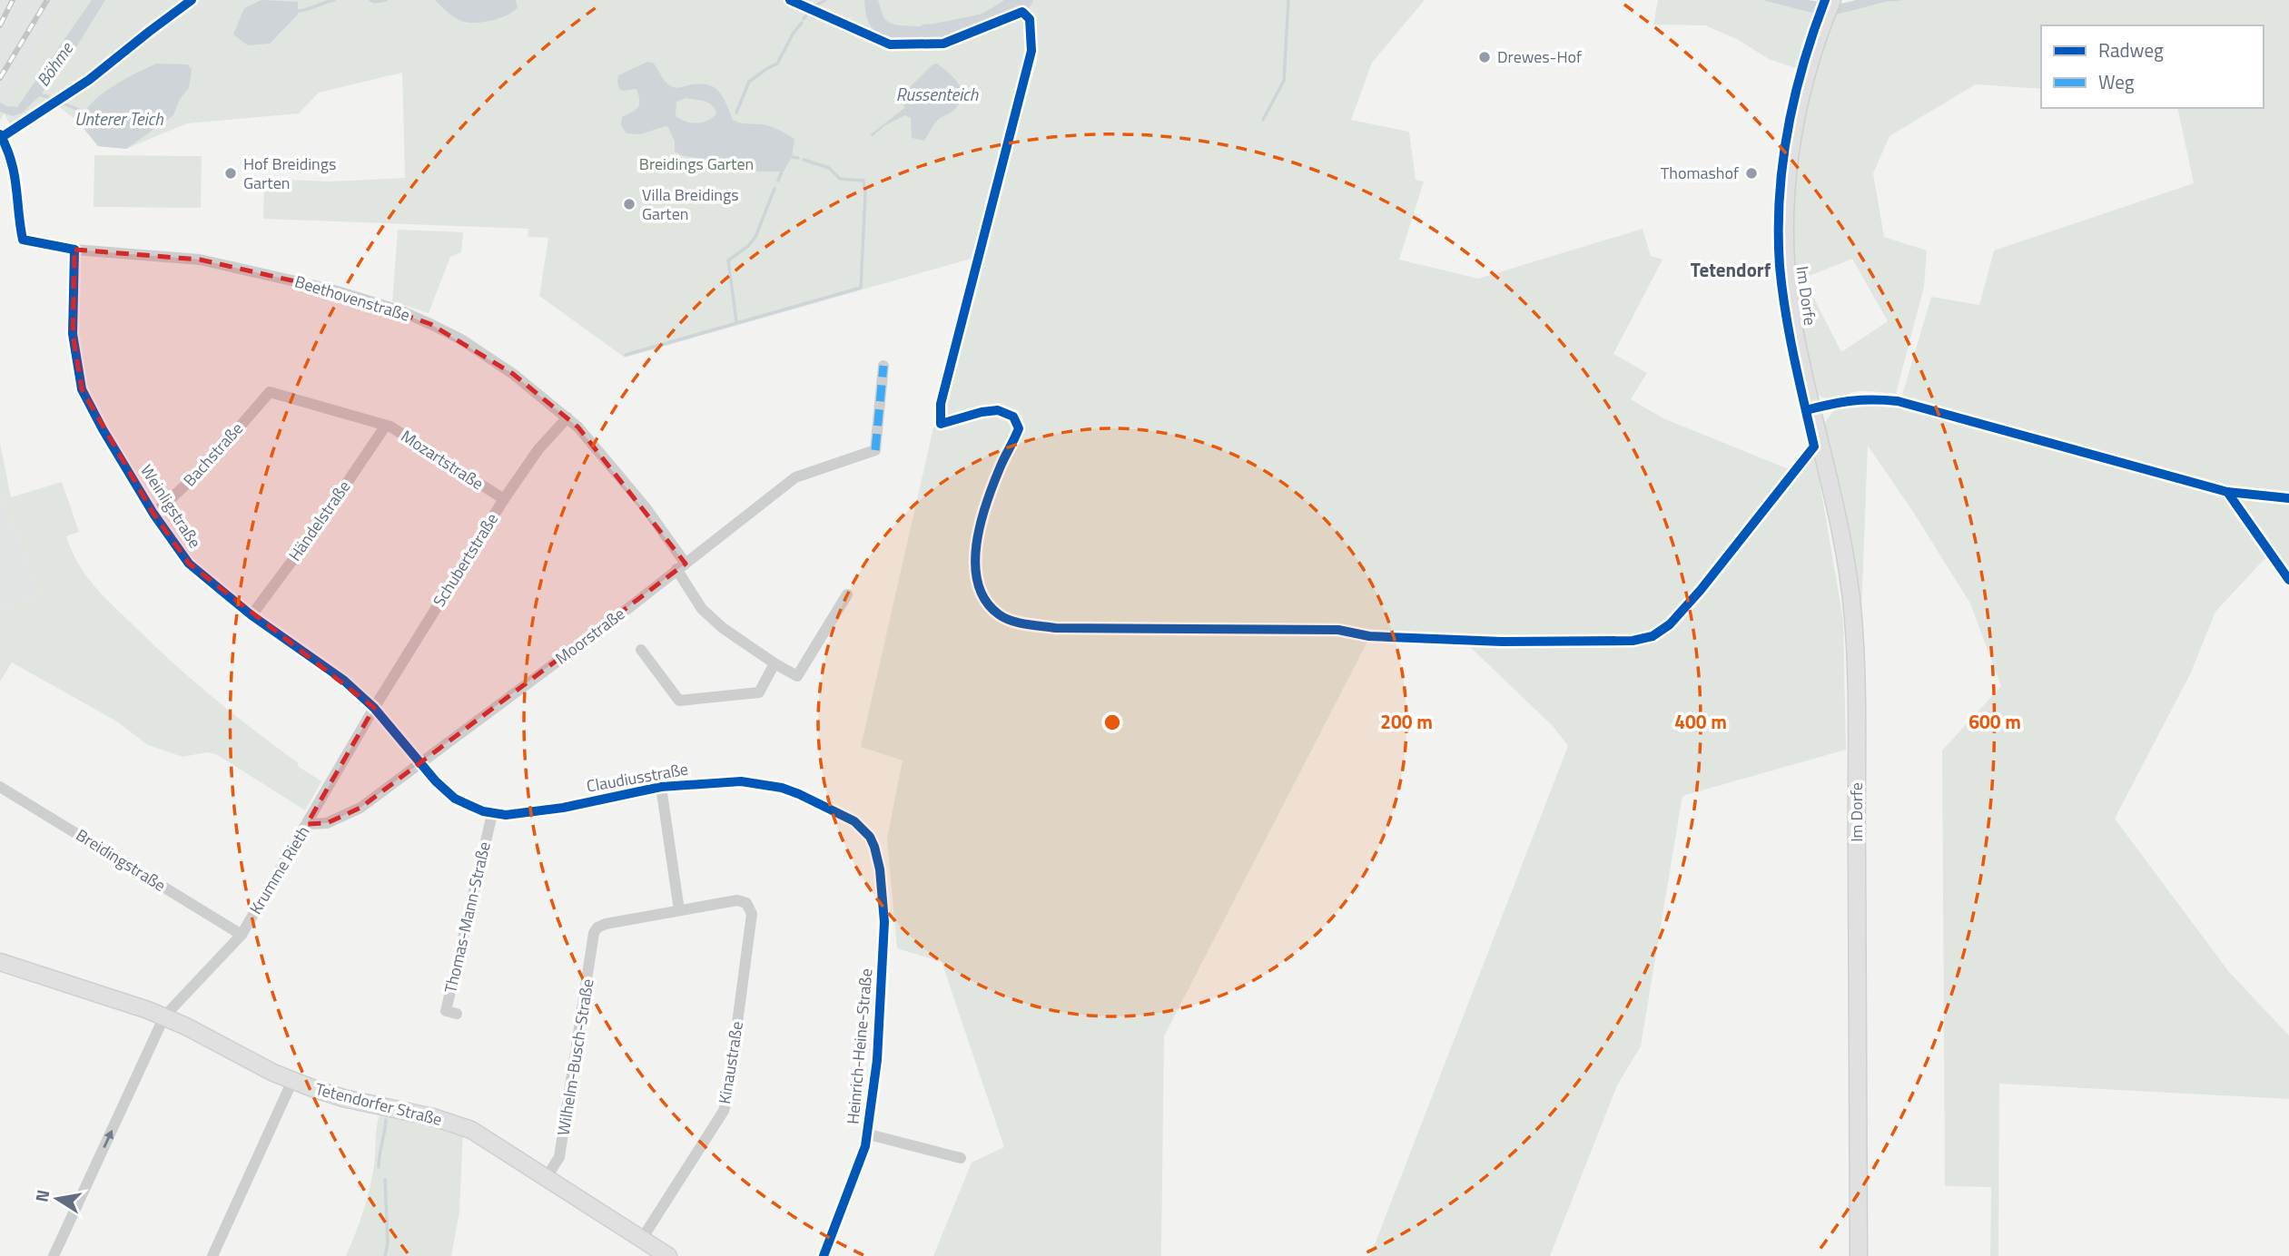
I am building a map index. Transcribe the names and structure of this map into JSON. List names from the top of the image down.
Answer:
{
  "streets": {
    "street": [
      "Im Dorfe",
      "Beethovenstraße",
      "Bachstraße",
      "Mozartstraße",
      "Weinligstraße",
      "Händelstraße",
      "Schubertstraße",
      "Moorstraße",
      "Claudiusstraße",
      "Breidingstraße",
      "Krumme Rieth",
      "Thomas-Mann-Straße",
      "Heinrich-Heine-Straße",
      "Wilhelm-Busch-Straße",
      "Kinaustraße",
      "Tetendorfer Straße"
    ]
  },
  "crossings": [
    ["Beethovenstraße", "Weinligstraße"],
    ["Beethovenstraße", "Schubertstraße"],
    ["Beethovenstraße", "Moorstraße"],
    ["Bachstraße", "Mozartstraße"],
    ["Bachstraße", "Weinligstraße"],
    ["Mozartstraße", "Händelstraße"],
    ["Mozartstraße", "Schubertstraße"],
    ["Weinligstraße", "Händelstraße"],
    ["Weinligstraße", "Schubertstraße"],
    ["Weinligstraße", "Moorstraße"],
    ["Weinligstraße", "Claudiusstraße"],
    ["Weinligstraße", "Krumme Rieth"],
    ["Schubertstraße", "Krumme Rieth"],
    ["Moorstraße", "Claudiusstraße"],
    ["Moorstraße", "Krumme Rieth"],
    ["Claudiusstraße", "Thomas-Mann-Straße"],
    ["Claudiusstraße", "Heinrich-Heine-Straße"],
    ["Breidingstraße", "Krumme Rieth"],
    ["Krumme Rieth", "Tetendorfer Straße"],
    ["Wilhelm-Busch-Straße", "Kinaustraße"],
    ["Wilhelm-Busch-Straße", "Tetendorfer Straße"],
    ["Kinaustraße", "Tetendorfer Straße"]
  ],
  "one_way": ["Krumme Rieth"],
  "districts": ["Tetendorf"],
  "water": ["Böhme", "Russenteich", "Unterer Teich"],
  "parks": ["Breidings Garten"],
  "places": [
    "Drewes-Hof",
    "Hof Breidings Garten",
    "Thomashof",
    "Villa Breidings Garten"
  ],
  "legend": ["Radweg", "Weg"],
  "north": "left",
  "rings": ["200 m", "400 m", "600 m"]
}
